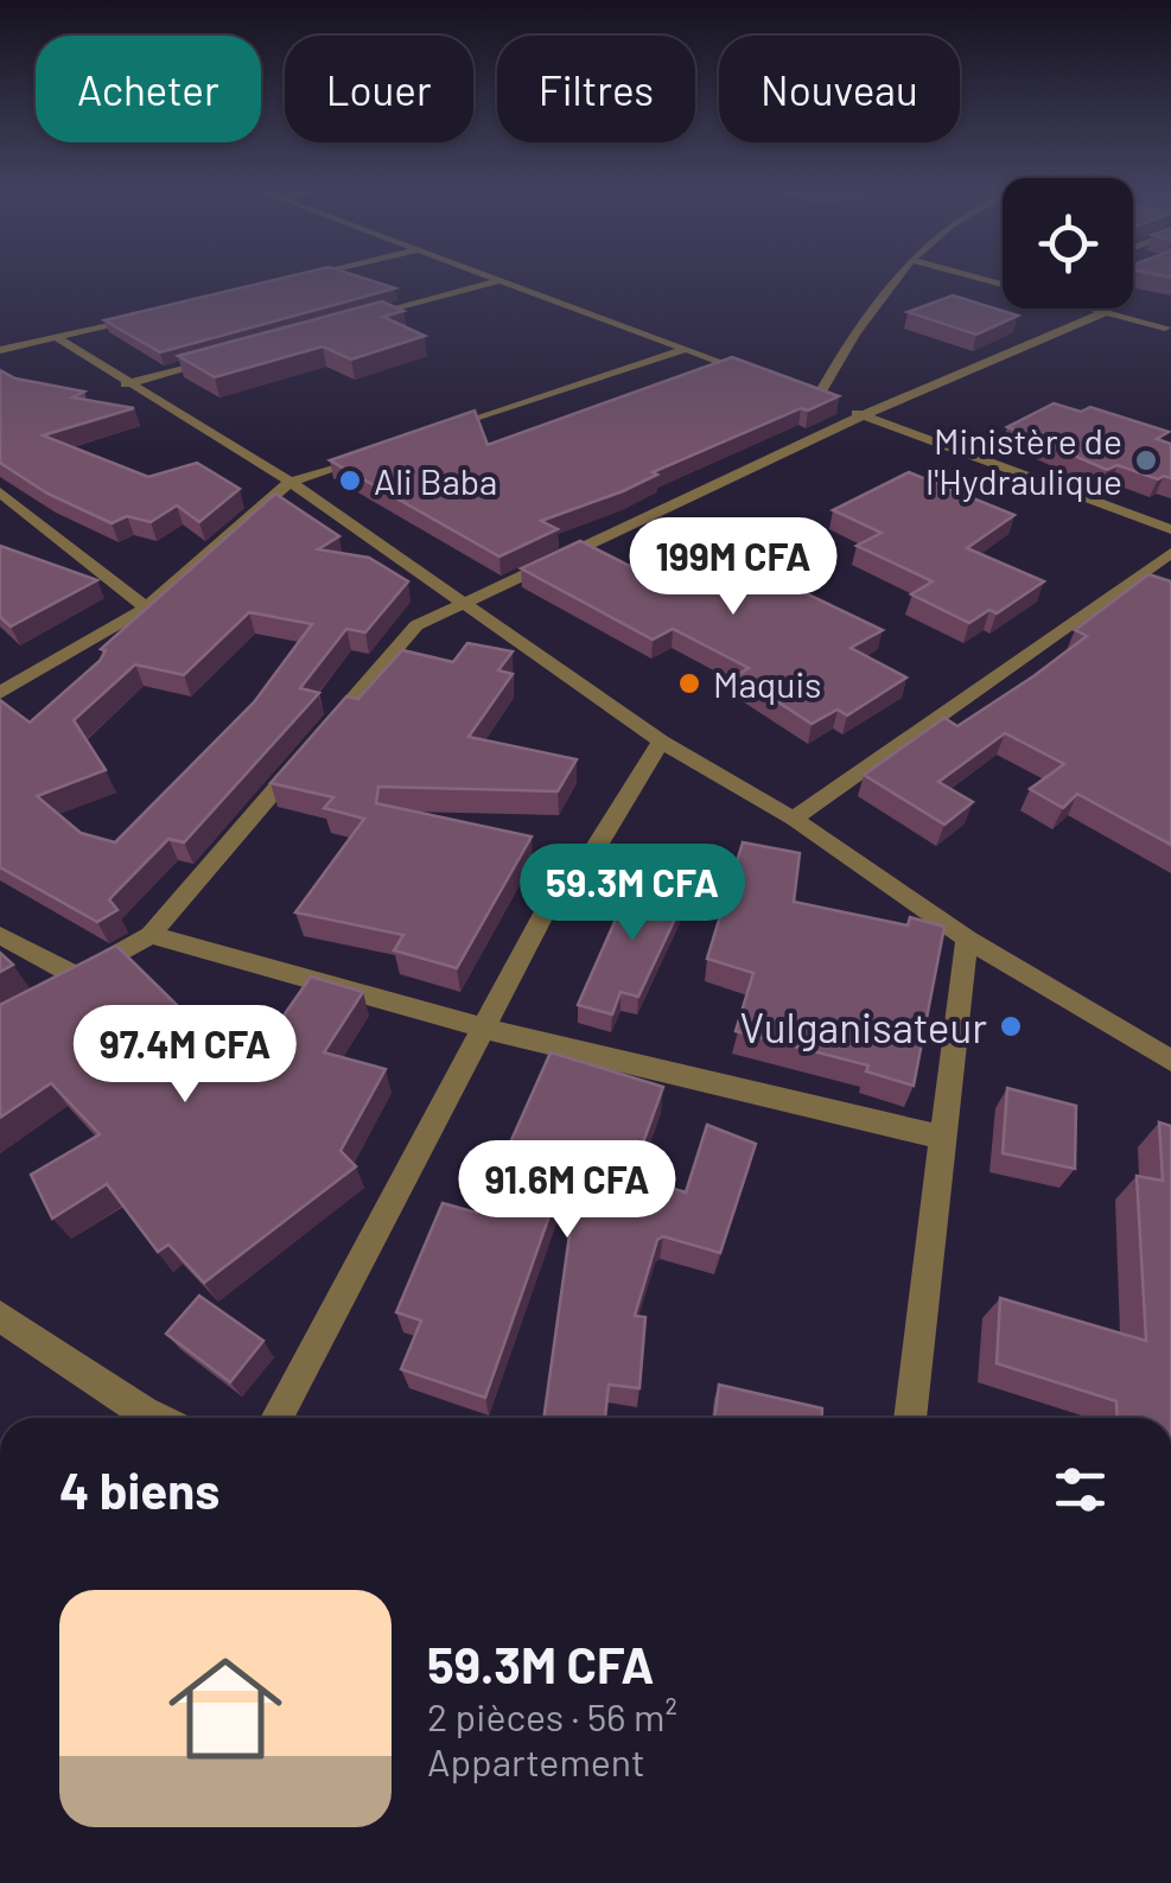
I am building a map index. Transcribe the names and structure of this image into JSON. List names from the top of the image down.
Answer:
{
  "places": [
    "Ministère de l'Hydraulique",
    "Ali Baba",
    "Maquis",
    "Vulganisateur"
  ],
  "page": {
    "chip": [
      "Acheter",
      "Louer",
      "Filtres",
      "Nouveau"
    ],
    "price": [
      "199M CFA",
      "59.3M CFA",
      "97.4M CFA",
      "91.6M CFA"
    ],
    "heading": "4 biens",
    "list": [
      {
        "name": "59.3M CFA",
        "note": "2 pièces · 56 m² · Appartement"
      }
    ]
  }
}
